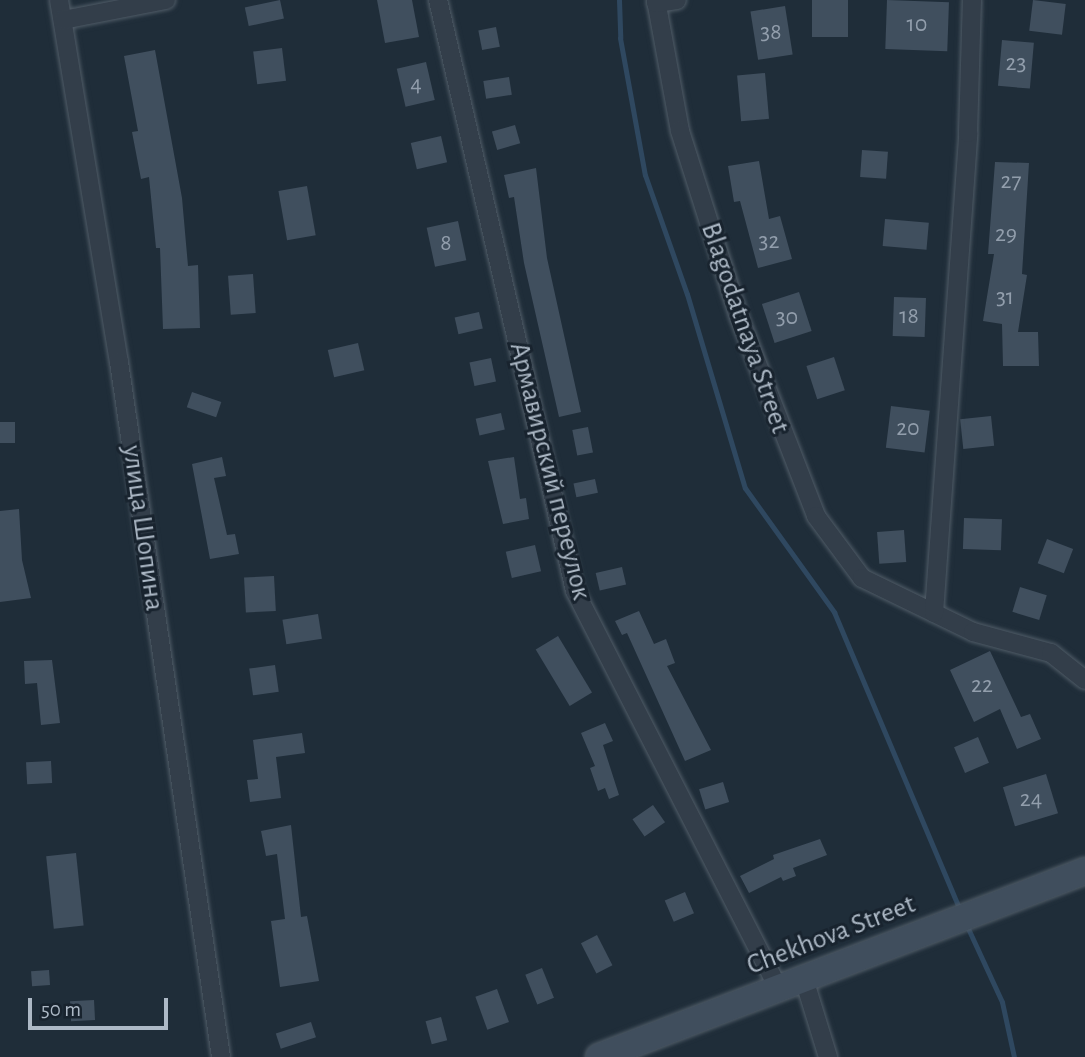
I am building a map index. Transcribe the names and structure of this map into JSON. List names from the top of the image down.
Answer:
{
  "streets": {
    "main road": ["Chekhova Street"],
    "street": ["Blagodatnaya Street", "Армавирский переулок", "улица Шопина"]
  },
  "crossings": [
    ["Армавирский переулок", "Chekhova Street"]
  ],
  "house_numbers": [
    "10",
    "38",
    "23",
    "4",
    "27",
    "29",
    "32",
    "8",
    "31",
    "18",
    "30",
    "20",
    "22",
    "24"
  ],
  "scale_bar": "50 m"
}
